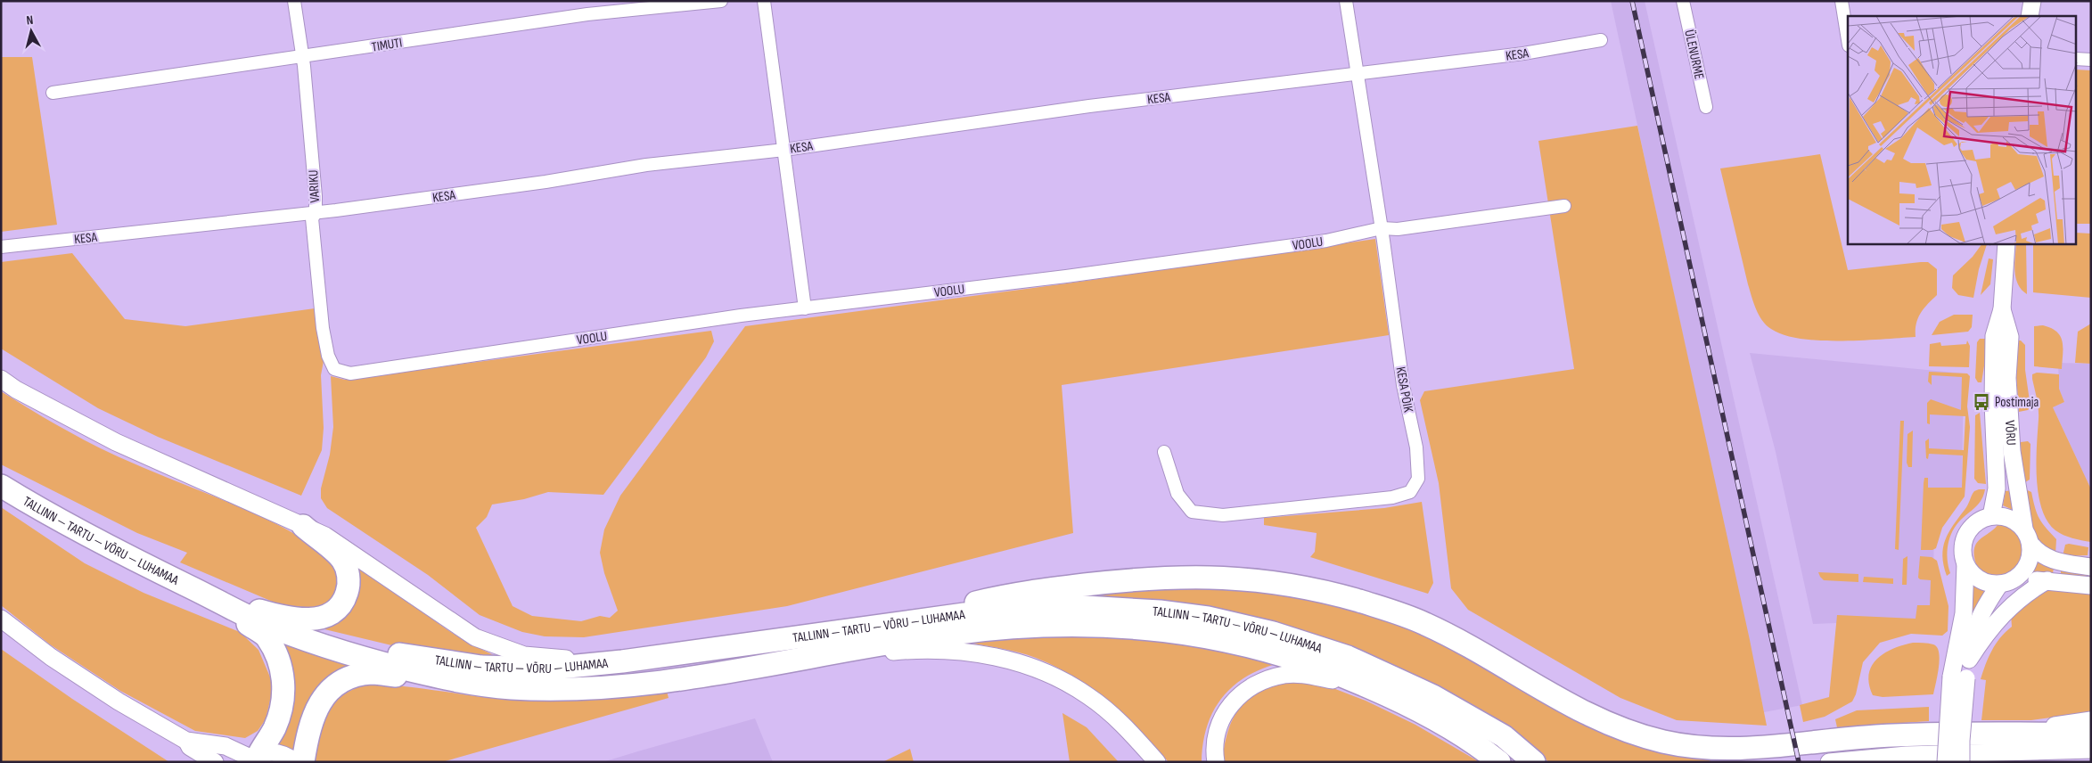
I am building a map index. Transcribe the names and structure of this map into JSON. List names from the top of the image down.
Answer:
{
  "streets": {
    "highway": ["TALLINN — TARTU — VÕRU — LUHAMAA"],
    "main road": ["VÕRU"],
    "street": [
      "TIMUTI",
      "KESA",
      "ÜLENURME",
      "VARIKU",
      "VOOLU",
      "KESA PÕIK"
    ]
  },
  "crossings": [
    ["TIMUTI", "VARIKU"],
    ["KESA", "VARIKU"],
    ["KESA", "KESA PÕIK"],
    ["VARIKU", "VOOLU"],
    ["VOOLU", "KESA PÕIK"]
  ],
  "places": {
    "bus stop": ["Postimaja"]
  },
  "north": "top"
}
